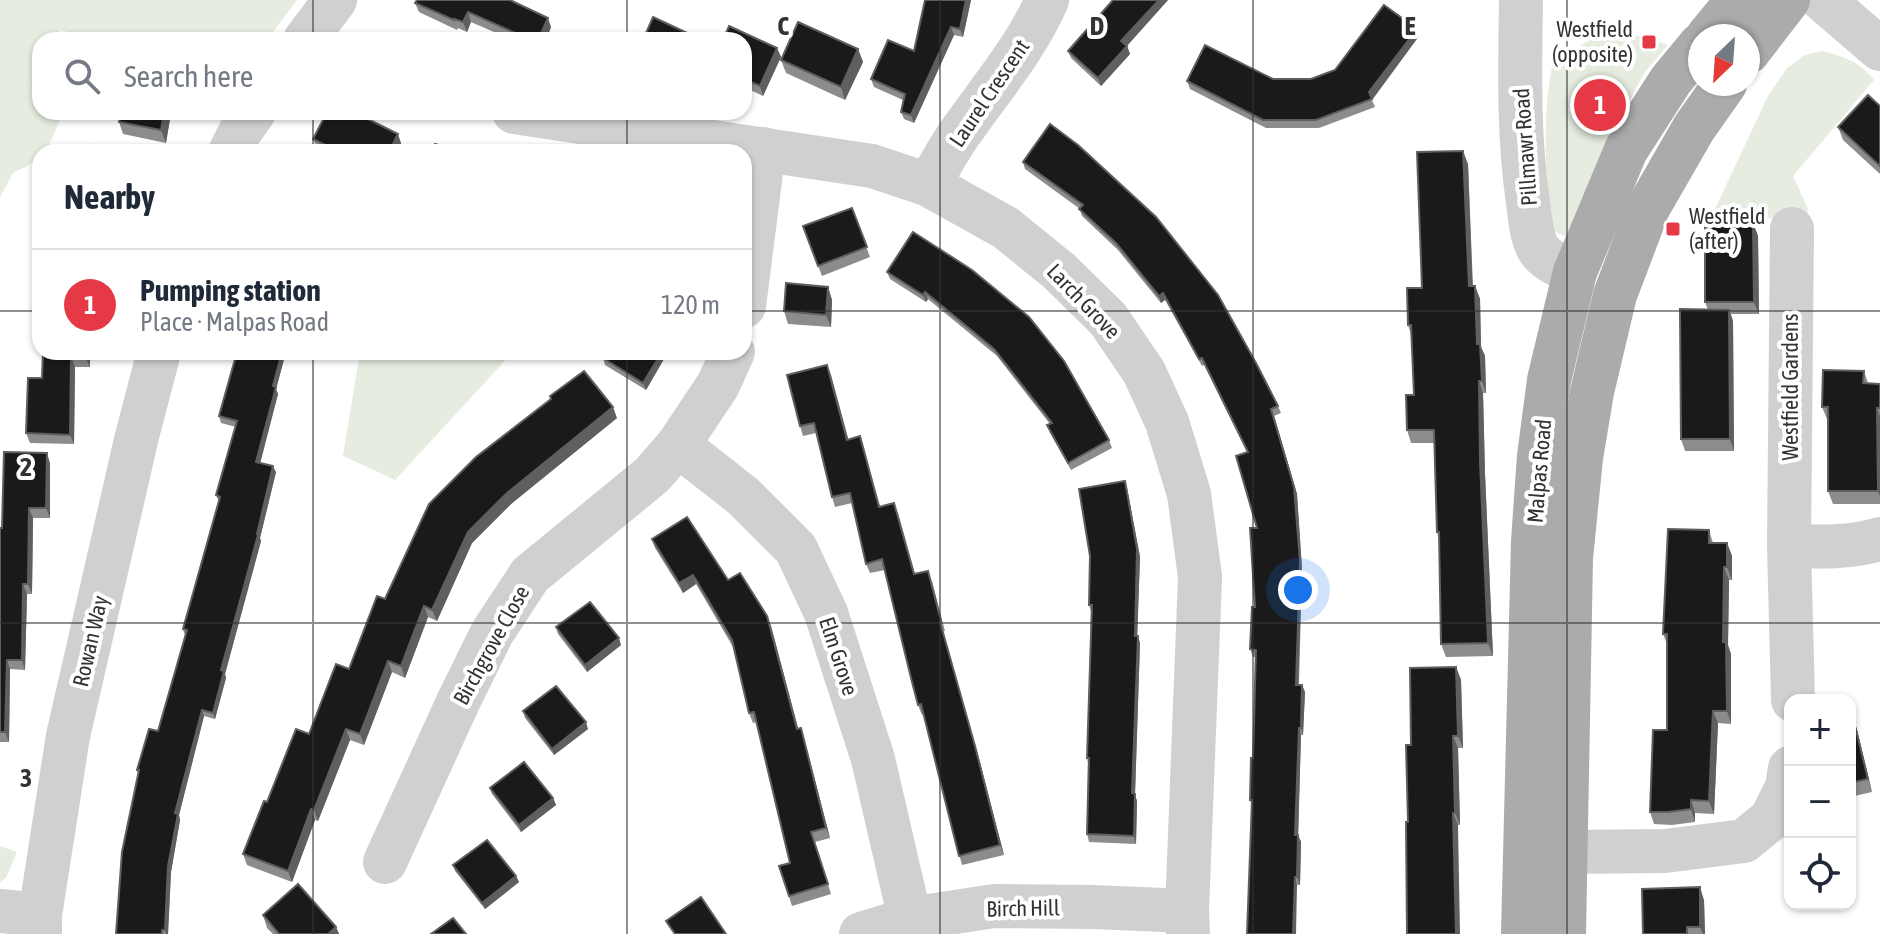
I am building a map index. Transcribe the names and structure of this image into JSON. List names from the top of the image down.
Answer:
{
  "streets": {
    "main road": ["Malpas Road"],
    "street": [
      "Laurel Crescent",
      "Pillmawr Road",
      "Larch Grove",
      "Westfield Gardens",
      "Rowan Way",
      "Birchgrove Close",
      "Elm Grove",
      "Birch Hill"
    ]
  },
  "crossings": [
    ["Laurel Crescent", "Larch Grove"],
    ["Pillmawr Road", "Malpas Road"],
    ["Larch Grove", "Birch Hill"],
    ["Birchgrove Close", "Elm Grove"],
    ["Elm Grove", "Birch Hill"]
  ],
  "places": {
    "transit": ["Westfield (opposite)", "Westfield (after)"]
  },
  "north": "bottom left",
  "page": {
    "search": "Search here",
    "pins": "1",
    "heading": "Nearby",
    "list": [
      {
        "mark": "1",
        "name": "Pumping station",
        "note": "Place · Malpas Road",
        "value": "120 m"
      }
    ],
    "map_buttons": ["+", "−"]
  },
  "grid": {
    "columns": ["C", "D", "E"],
    "rows": ["2", "3"]
  }
}
